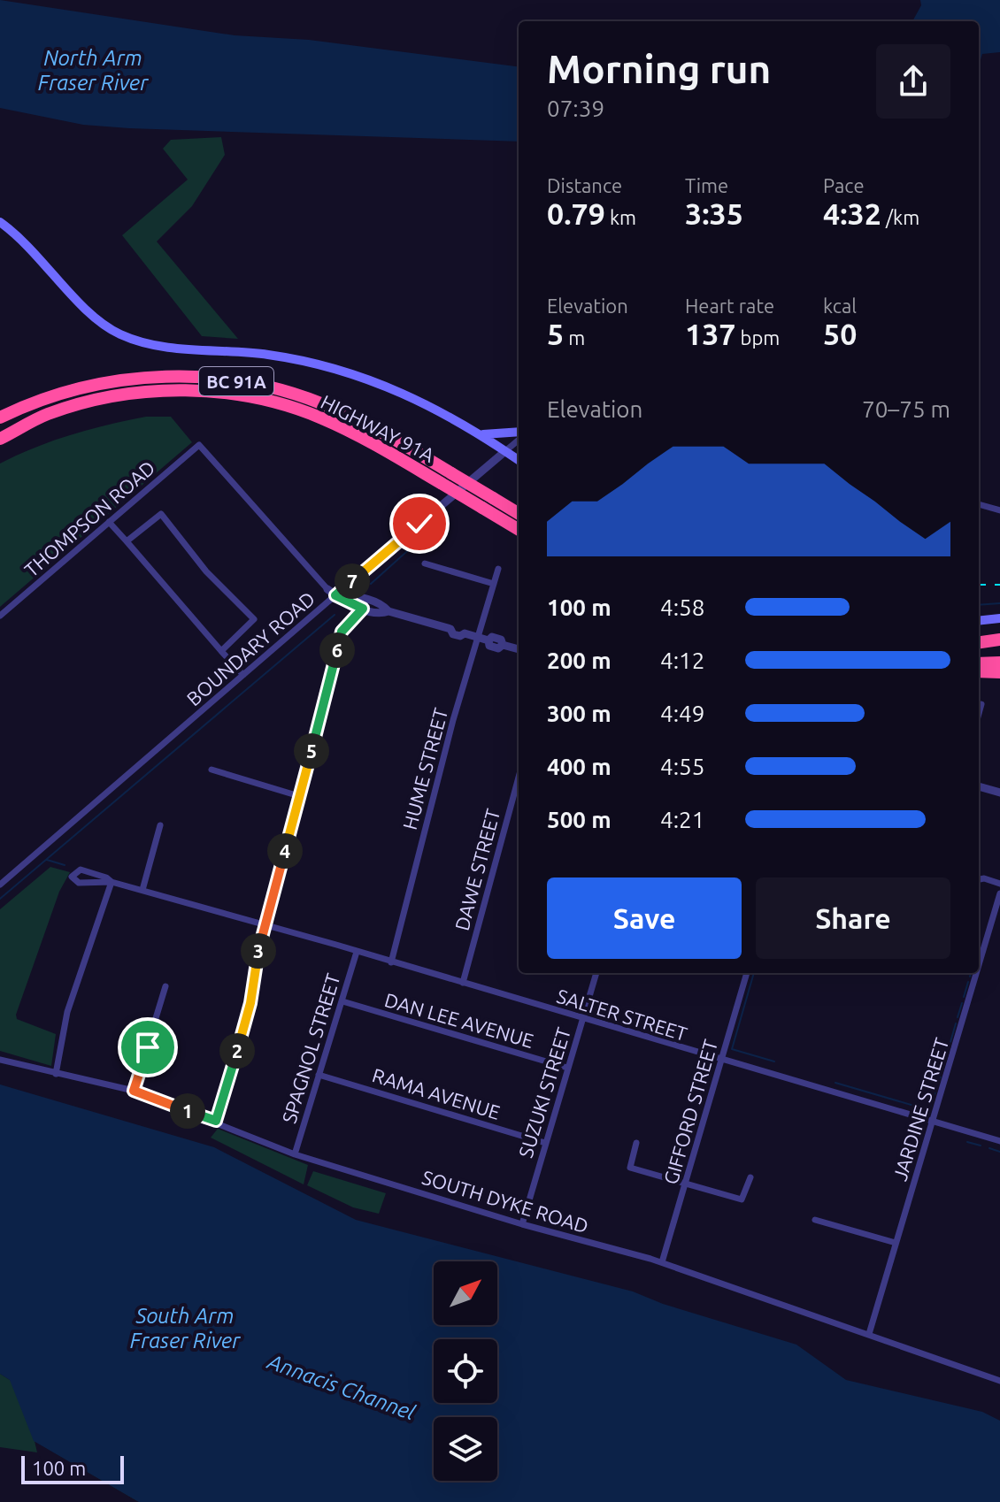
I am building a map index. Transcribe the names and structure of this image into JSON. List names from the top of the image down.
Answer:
{
  "streets": {
    "highway": ["BC 91A", "HIGHWAY 91A"],
    "street": [
      "THOMPSON ROAD",
      "BOUNDARY ROAD",
      "HUME STREET",
      "DAWE STREET",
      "SALTER STREET",
      "DAN LEE AVENUE",
      "SPAGNOL STREET",
      "SUZUKI STREET",
      "RAMA AVENUE",
      "JARDINE STREET",
      "GIFFORD STREET",
      "SOUTH DYKE ROAD"
    ]
  },
  "crossings": [
    ["THOMPSON ROAD", "BOUNDARY ROAD"],
    ["HUME STREET", "SALTER STREET"],
    ["DAWE STREET", "SALTER STREET"],
    ["SALTER STREET", "SPAGNOL STREET"],
    ["SALTER STREET", "SUZUKI STREET"],
    ["SALTER STREET", "JARDINE STREET"],
    ["SALTER STREET", "GIFFORD STREET"],
    ["DAN LEE AVENUE", "SPAGNOL STREET"],
    ["DAN LEE AVENUE", "SUZUKI STREET"],
    ["SPAGNOL STREET", "RAMA AVENUE"],
    ["SPAGNOL STREET", "SOUTH DYKE ROAD"],
    ["SUZUKI STREET", "RAMA AVENUE"],
    ["SUZUKI STREET", "SOUTH DYKE ROAD"],
    ["JARDINE STREET", "SOUTH DYKE ROAD"],
    ["GIFFORD STREET", "SOUTH DYKE ROAD"]
  ],
  "water": ["North Arm Fraser River", "South Arm Fraser River", "Annacis Channel"],
  "scale_bar": "100 m",
  "north": "top right",
  "page": {
    "heading": ["Morning run", "07:39"],
    "stats": [
      ["Distance", "0.79 km"],
      ["Time", "3:35"],
      ["Pace", "4:32 /km"],
      ["Elevation", "5 m"],
      ["Heart rate", "137 bpm"],
      ["kcal", "50"]
    ],
    "chart": ["Elevation", "70–75 m"],
    "pins": [
      "7",
      "6",
      "5",
      "4",
      "3",
      "2",
      "1"
    ],
    "list": [
      {
        "name": "100 m",
        "note": "4:58"
      },
      {
        "name": "200 m",
        "note": "4:12"
      },
      {
        "name": "300 m",
        "note": "4:49"
      },
      {
        "name": "400 m",
        "note": "4:55"
      },
      {
        "name": "500 m",
        "note": "4:21"
      }
    ],
    "buttons": ["Save", "Share"],
    "scale": "100 m"
  }
}
